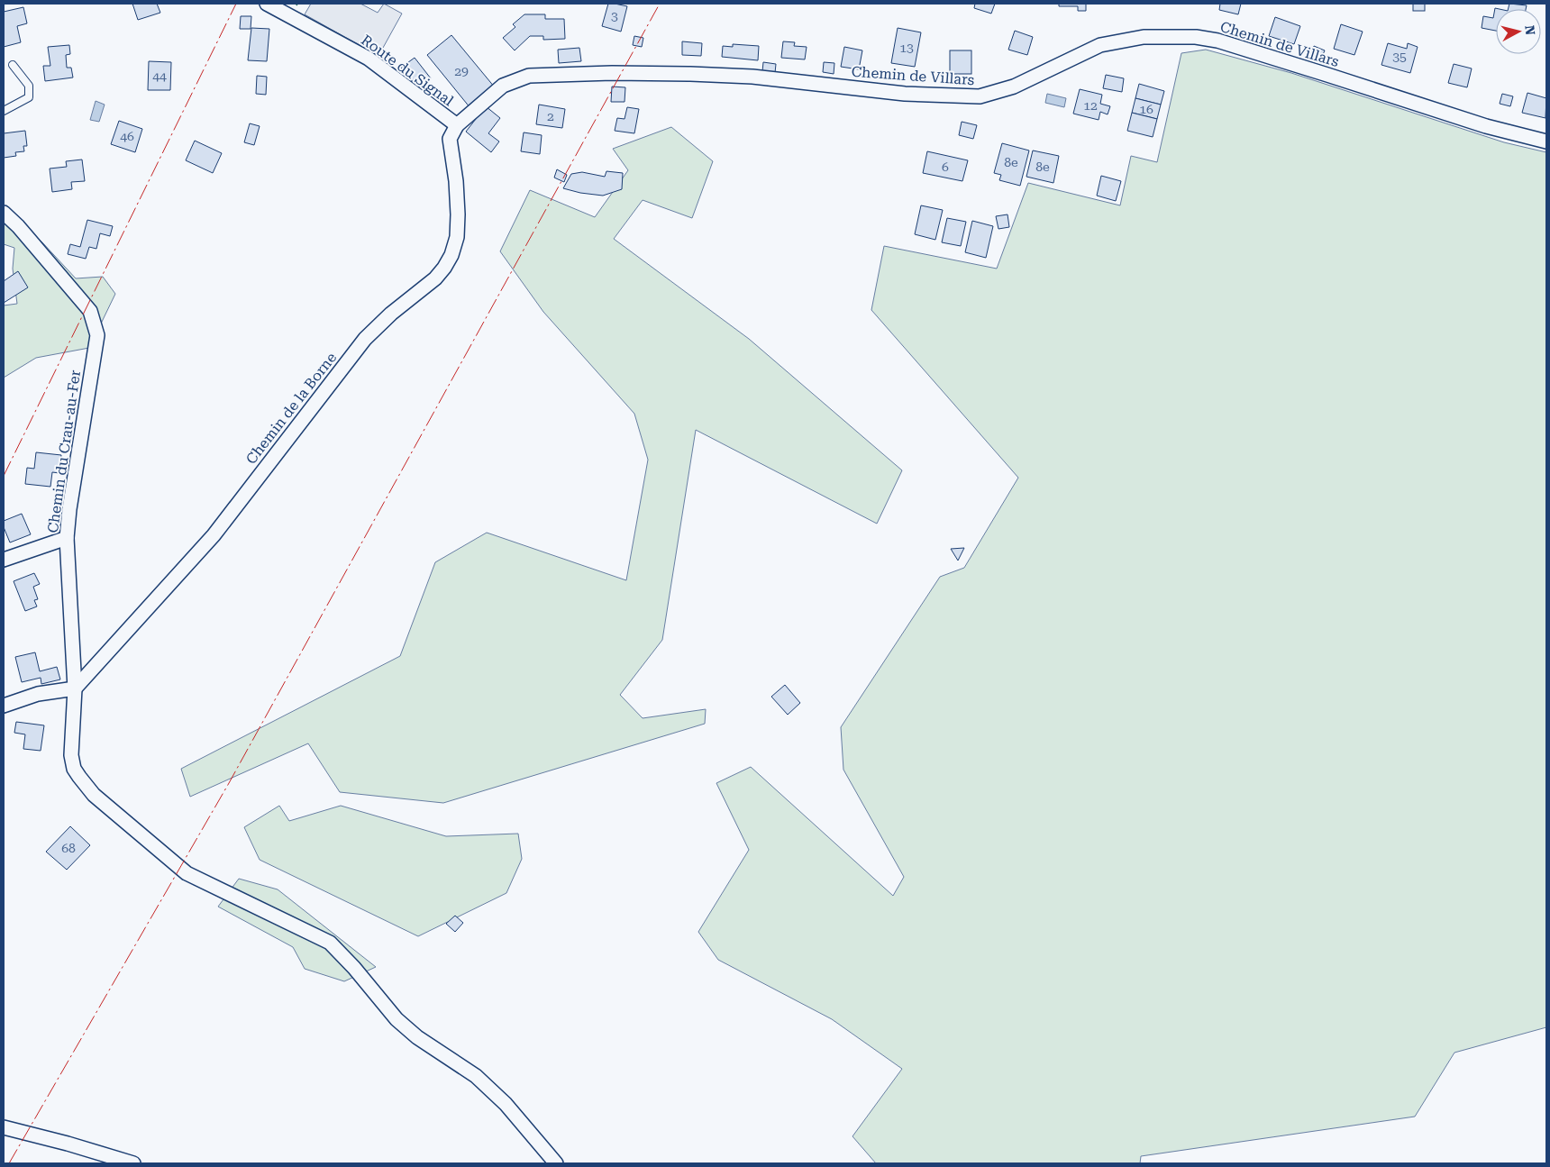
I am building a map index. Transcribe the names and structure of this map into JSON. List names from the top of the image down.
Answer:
{
  "streets": {
    "street": [
      "Chemin de Villars",
      "Route du Signal",
      "Chemin de la Borne",
      "Chemin du Crau-au-Fer"
    ]
  },
  "crossings": [
    ["Chemin de Villars", "Route du Signal"],
    ["Chemin de Villars", "Chemin de la Borne"],
    ["Route du Signal", "Chemin de la Borne"],
    ["Chemin de la Borne", "Chemin du Crau-au-Fer"]
  ],
  "house_numbers": [
    "3",
    "13",
    "35",
    "29",
    "44",
    "12",
    "16",
    "2",
    "46",
    "8e",
    "6",
    "8e",
    "68"
  ],
  "north": "right"
}
